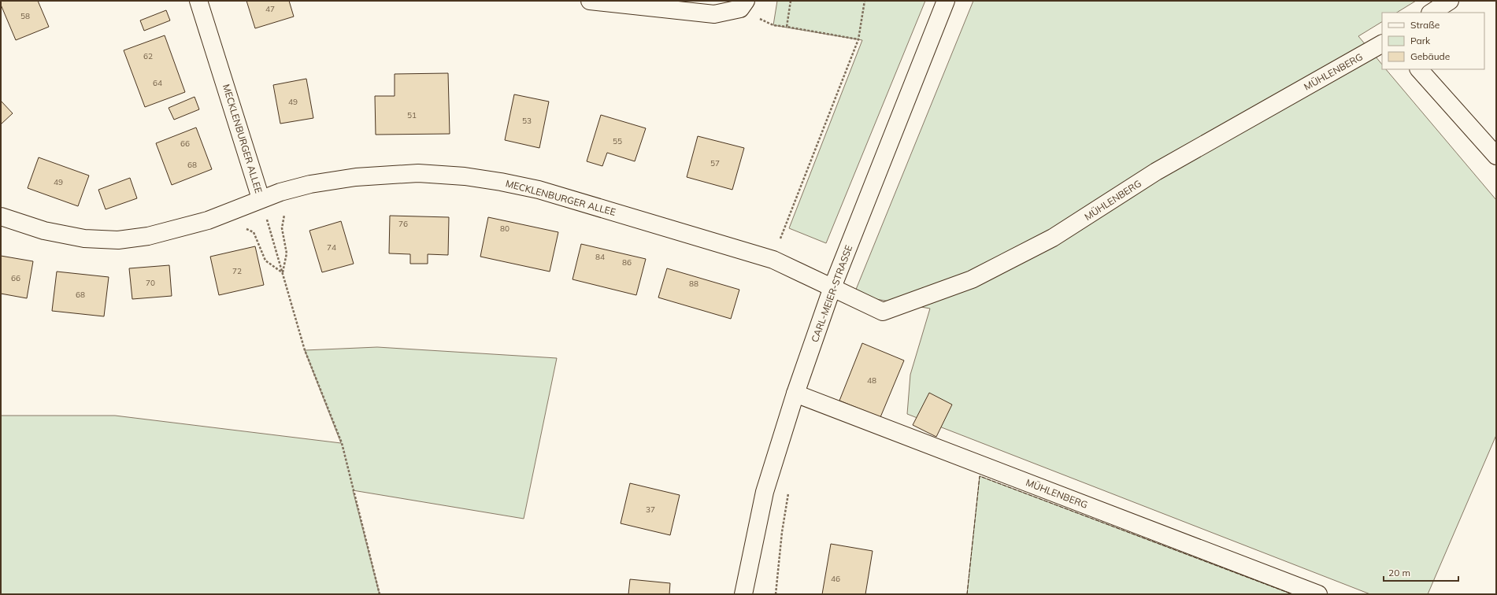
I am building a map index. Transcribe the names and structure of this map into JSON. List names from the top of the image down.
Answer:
{
  "streets": {
    "street": ["MÜHLENBERG", "MECKLENBURGER ALLEE", "CARL-MEIER-STRASSE"]
  },
  "crossings": [
    ["MÜHLENBERG", "MECKLENBURGER ALLEE"],
    ["MÜHLENBERG", "CARL-MEIER-STRASSE"],
    ["MECKLENBURGER ALLEE", "CARL-MEIER-STRASSE"]
  ],
  "house_numbers": [
    "47",
    "58",
    "62",
    "64",
    "49",
    "51",
    "53",
    "55",
    "66",
    "57",
    "68",
    "49",
    "76",
    "80",
    "74",
    "84",
    "86",
    "72",
    "66",
    "70",
    "88",
    "68",
    "48",
    "37",
    "46"
  ],
  "legend": ["Straße", "Park", "Gebäude"],
  "scale_bar": "20 m"
}
